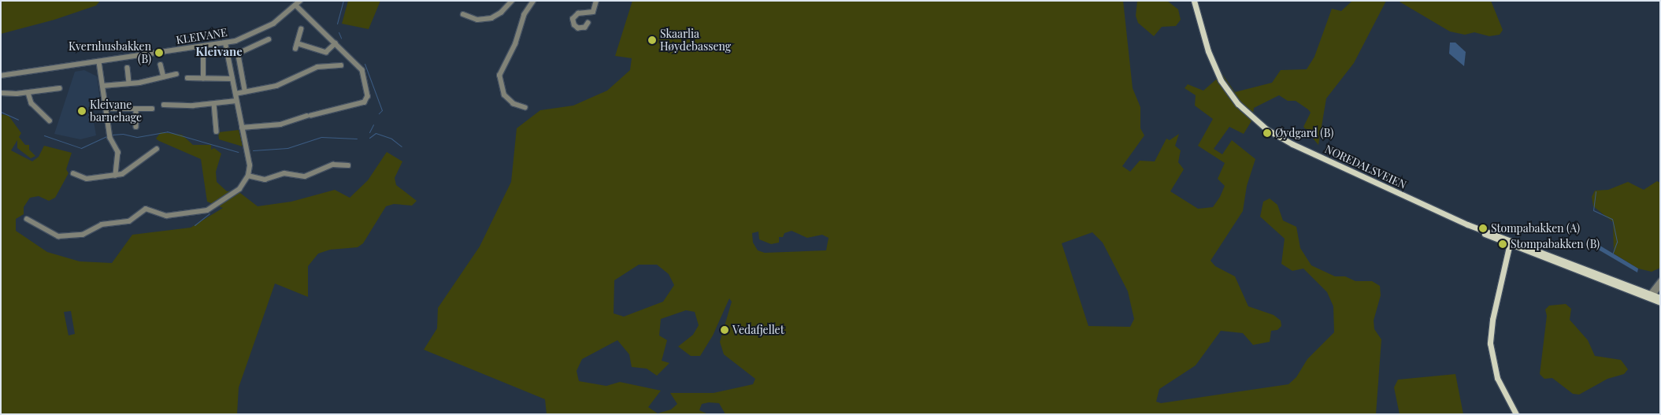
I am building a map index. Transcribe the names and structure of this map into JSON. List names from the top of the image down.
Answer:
{
  "streets": {
    "main road": ["NOREDALSVEIEN"],
    "street": ["KLEIVANE"]
  },
  "districts": ["Kleivane"],
  "places": [
    "Skaarlia Høydebasseng",
    "Kvernhusbakken (B)",
    "Kleivane barnehage",
    "Øydgard (B)",
    "Stompabakken (A)",
    "Stompabakken (B)",
    "Vedafjellet"
  ]
}
